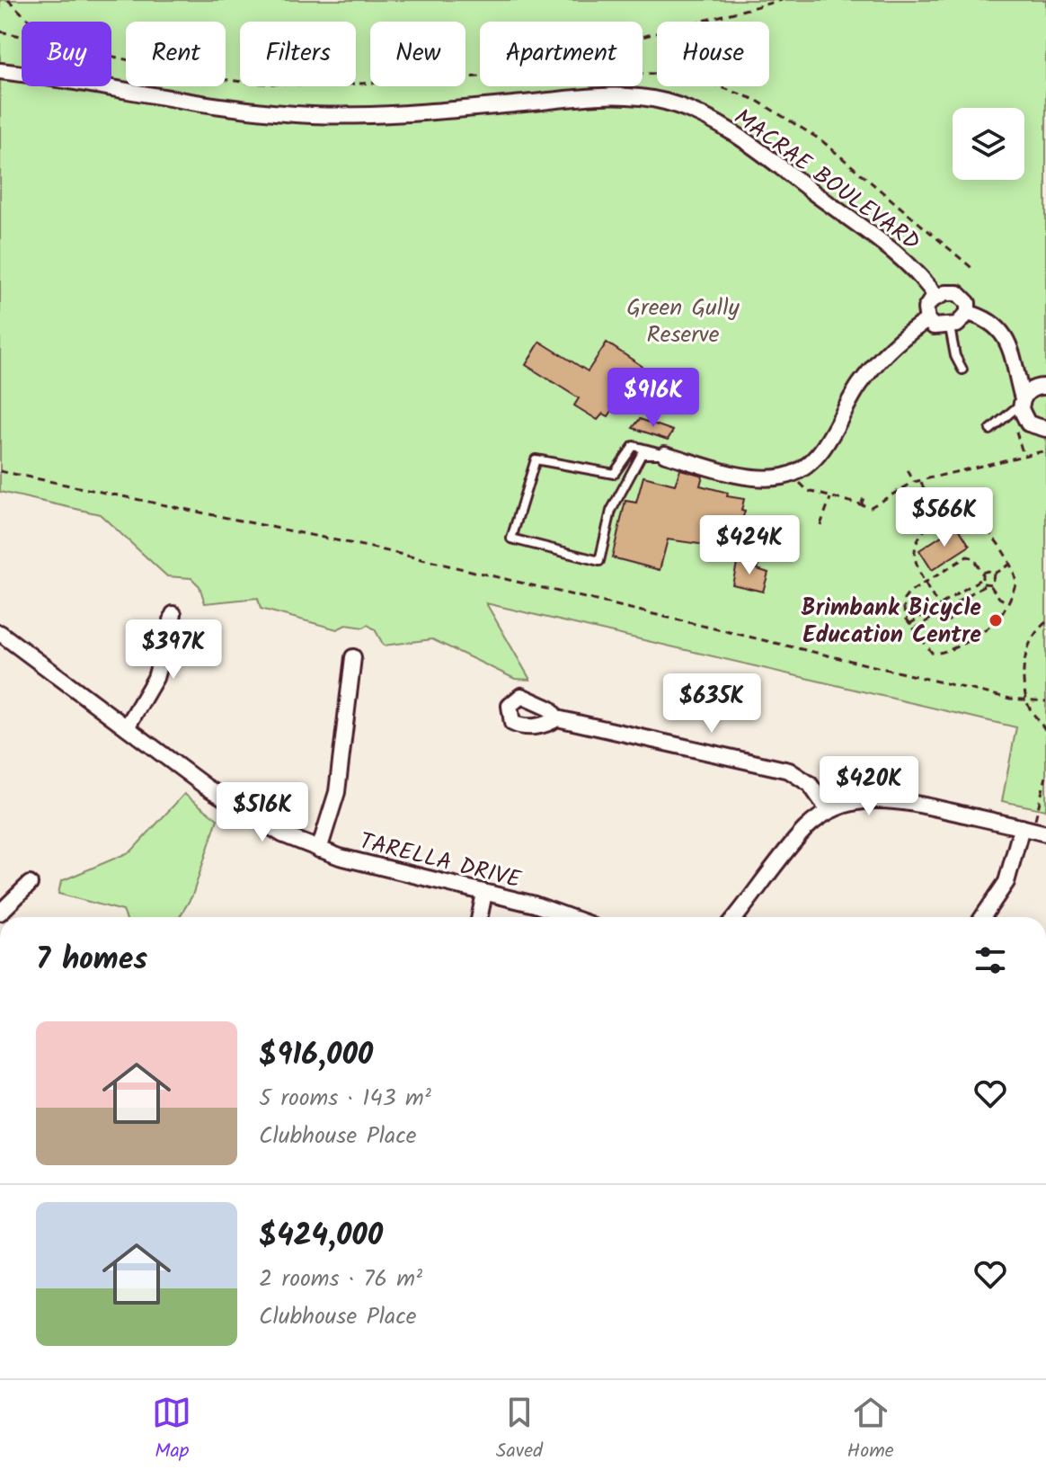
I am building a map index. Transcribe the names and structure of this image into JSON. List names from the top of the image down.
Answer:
{
  "streets": {
    "street": ["MACRAE BOULEVARD", "TARELLA DRIVE"]
  },
  "parks": ["Green Gully Reserve"],
  "places": ["Brimbank Bicycle Education Centre"],
  "page": {
    "chip": [
      "Buy",
      "Rent",
      "Filters",
      "New",
      "Apartment",
      "House"
    ],
    "price": [
      "$916K",
      "$566K",
      "$424K",
      "$397K",
      "$635K",
      "$420K",
      "$516K"
    ],
    "heading": "7 homes",
    "list": [
      {
        "name": "$916,000",
        "note": "5 rooms · 143 m² · Clubhouse Place"
      },
      {
        "name": "$424,000",
        "note": "2 rooms · 76 m² · Clubhouse Place"
      }
    ],
    "tabs": ["Map", "Saved", "Home"]
  }
}
